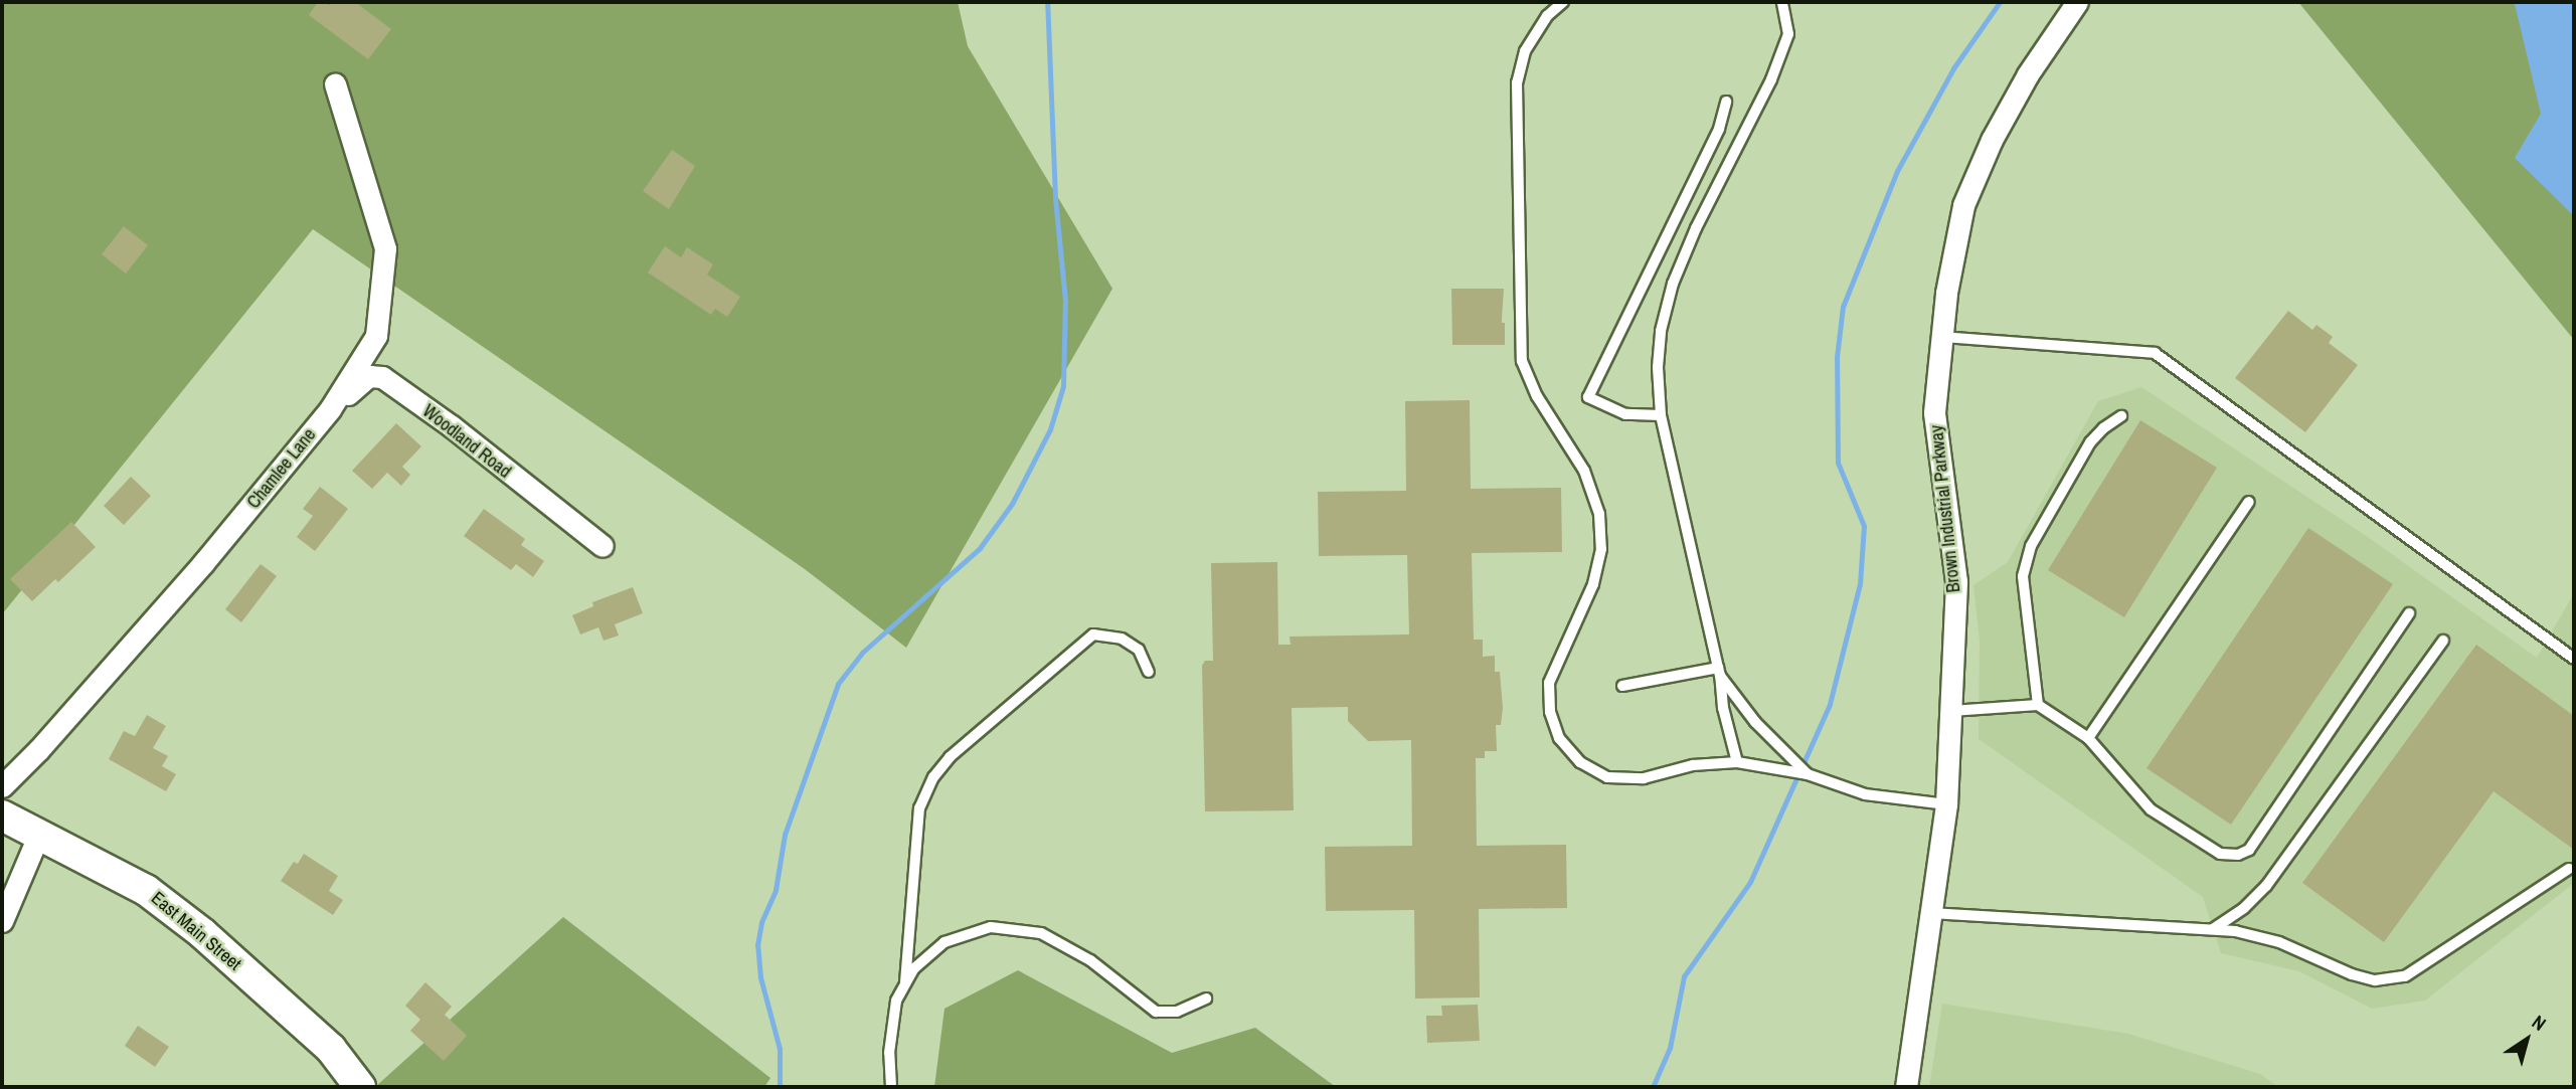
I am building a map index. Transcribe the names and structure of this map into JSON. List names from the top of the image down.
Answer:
{
  "streets": {
    "main road": ["East Main Street"],
    "street": ["Woodland Road", "Chamlee Lane", "Brown Industrial Parkway"]
  },
  "crossings": [
    ["Woodland Road", "Chamlee Lane"]
  ],
  "north": "top right"
}
